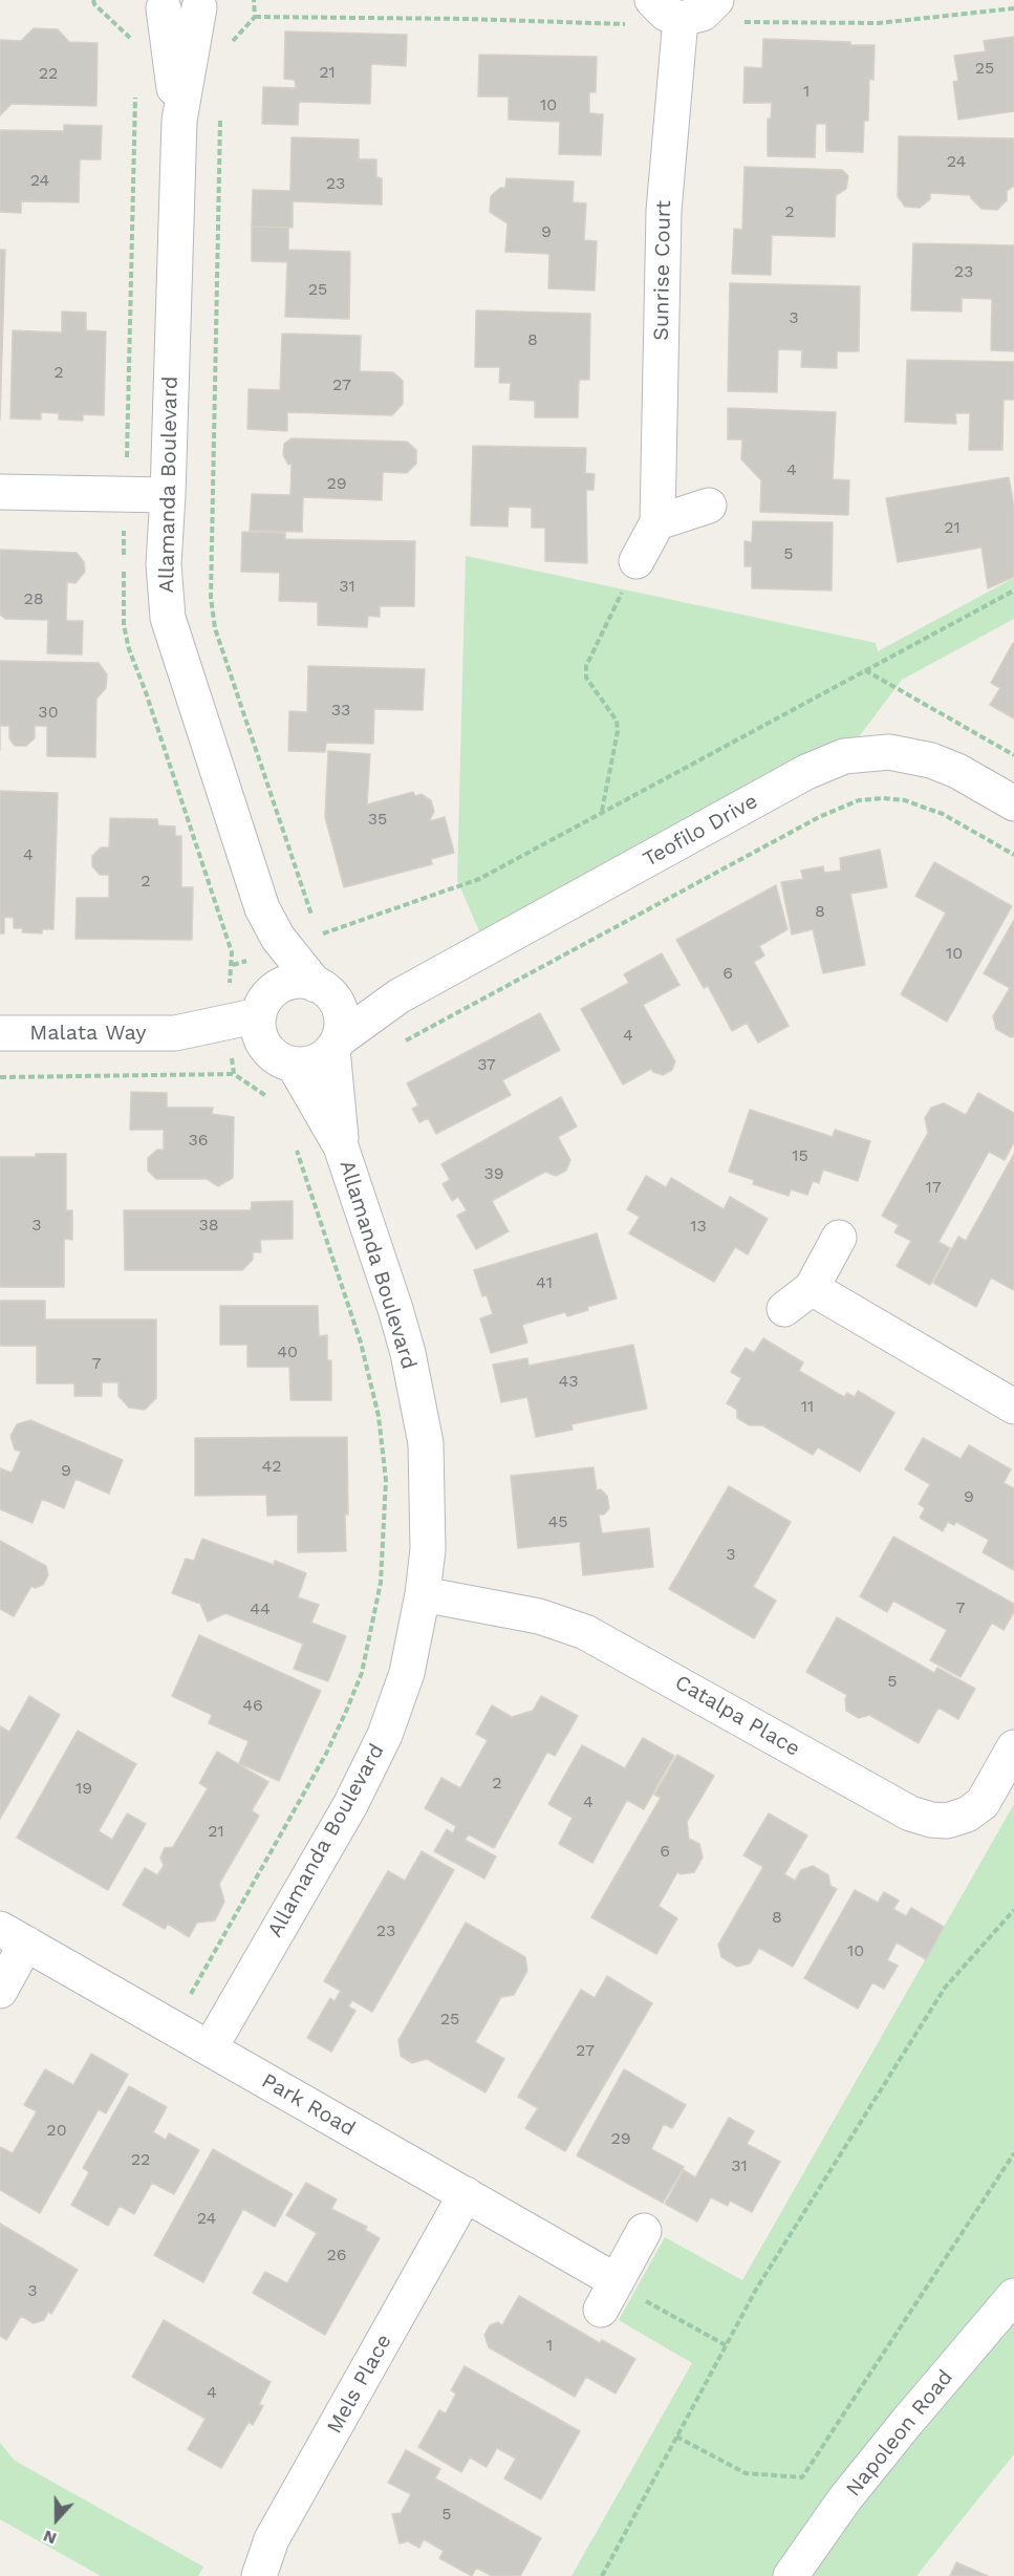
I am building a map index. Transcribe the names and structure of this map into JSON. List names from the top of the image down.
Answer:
{
  "streets": {
    "street": [
      "Sunrise Court",
      "Allamanda Boulevard",
      "Teofilo Drive",
      "Malata Way",
      "Catalpa Place",
      "Park Road",
      "Mels Place",
      "Napoleon Road"
    ]
  },
  "crossings": [
    ["Allamanda Boulevard", "Teofilo Drive"],
    ["Allamanda Boulevard", "Malata Way"],
    ["Allamanda Boulevard", "Catalpa Place"],
    ["Allamanda Boulevard", "Park Road"],
    ["Teofilo Drive", "Malata Way"],
    ["Park Road", "Mels Place"]
  ],
  "house_numbers": [
    "25",
    "21",
    "22",
    "1",
    "10",
    "24",
    "24",
    "23",
    "2",
    "9",
    "23",
    "25",
    "3",
    "8",
    "2",
    "27",
    "4",
    "29",
    "21",
    "5",
    "31",
    "28",
    "33",
    "30",
    "35",
    "4",
    "2",
    "8",
    "10",
    "6",
    "4",
    "37",
    "36",
    "15",
    "39",
    "17",
    "3",
    "38",
    "13",
    "41",
    "40",
    "7",
    "43",
    "11",
    "42",
    "9",
    "9",
    "45",
    "3",
    "7",
    "44",
    "5",
    "46",
    "2",
    "19",
    "4",
    "21",
    "6",
    "8",
    "23",
    "10",
    "25",
    "27",
    "20",
    "29",
    "22",
    "31",
    "24",
    "26",
    "3",
    "1",
    "4",
    "5"
  ],
  "north": "bottom"
}
